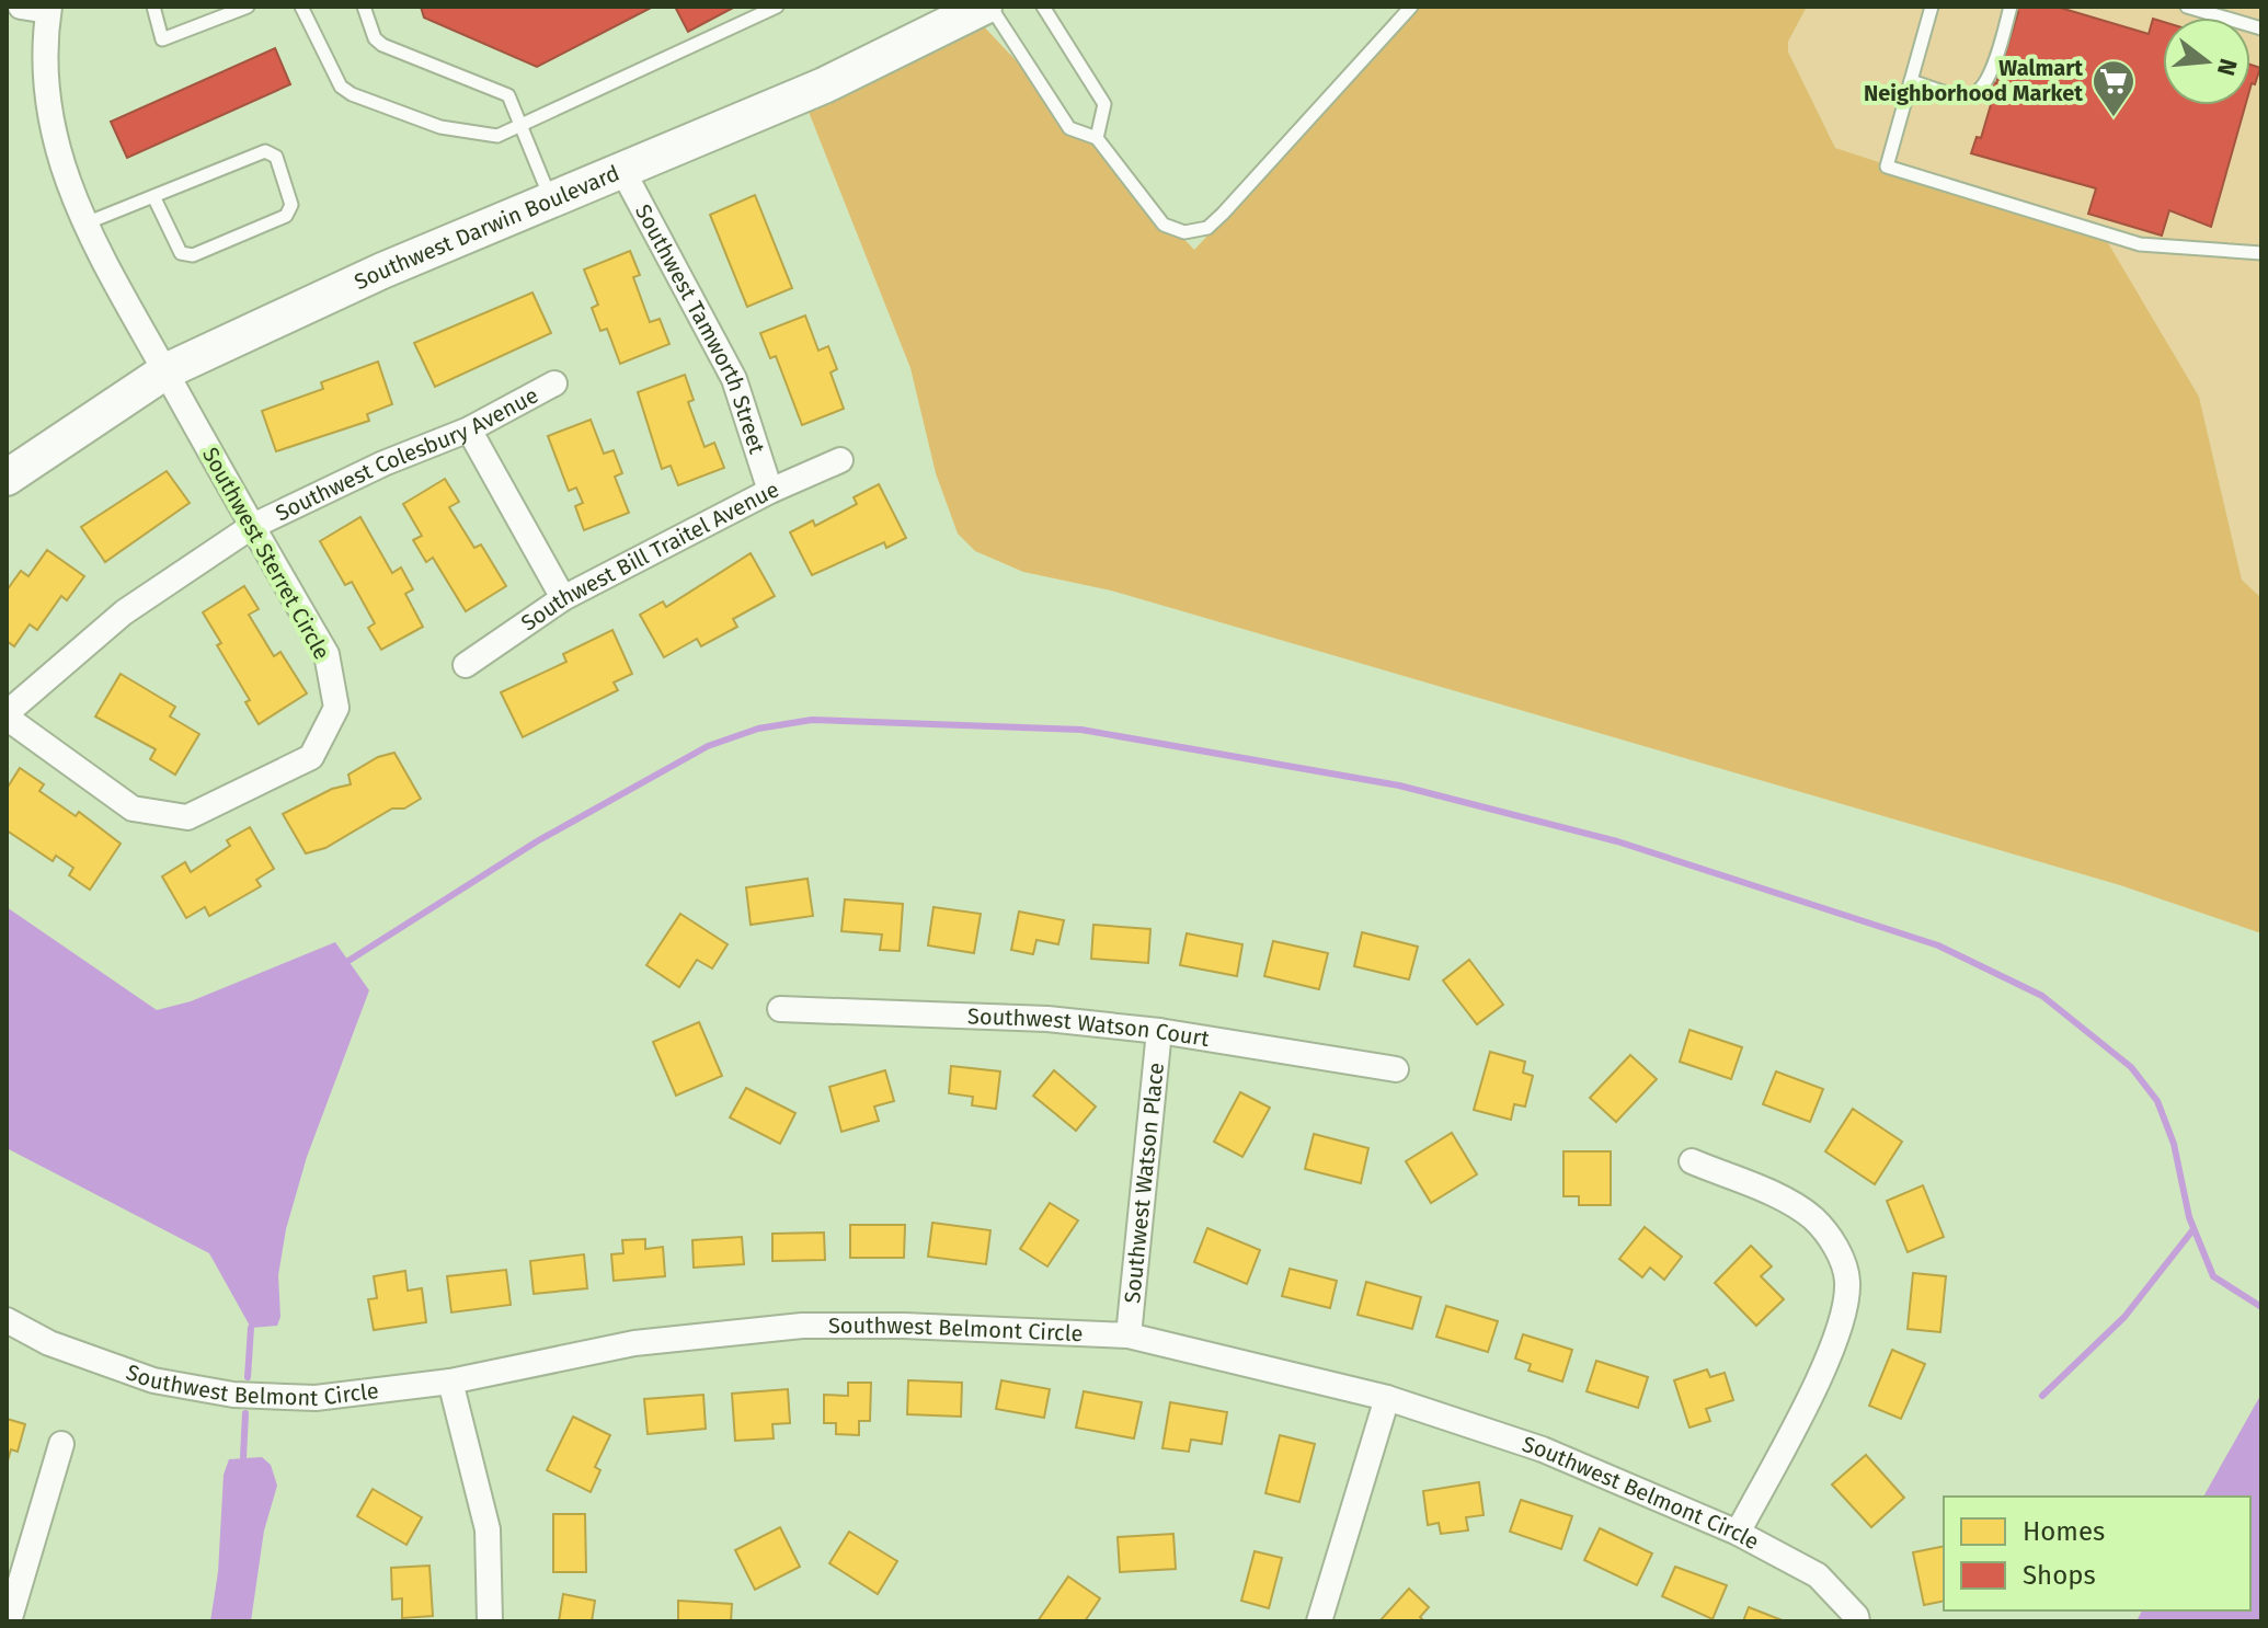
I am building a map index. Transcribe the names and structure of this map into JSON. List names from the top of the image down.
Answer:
{
  "streets": {
    "street": [
      "Southwest Darwin Boulevard",
      "Southwest Tamworth Street",
      "Southwest Colesbury Avenue",
      "Southwest Sterret Circle",
      "Southwest Bill Traitel Avenue",
      "Southwest Watson Court",
      "Southwest Watson Place",
      "Southwest Belmont Circle"
    ]
  },
  "crossings": [
    ["Southwest Darwin Boulevard", "Southwest Tamworth Street"],
    ["Southwest Darwin Boulevard", "Southwest Sterret Circle"],
    ["Southwest Tamworth Street", "Southwest Bill Traitel Avenue"],
    ["Southwest Colesbury Avenue", "Southwest Sterret Circle"],
    ["Southwest Watson Court", "Southwest Watson Place"],
    ["Southwest Watson Place", "Southwest Belmont Circle"]
  ],
  "places": {
    "supermarket": ["Walmart Neighborhood Market"]
  },
  "legend": ["Homes", "Shops"],
  "north": "right"
}
